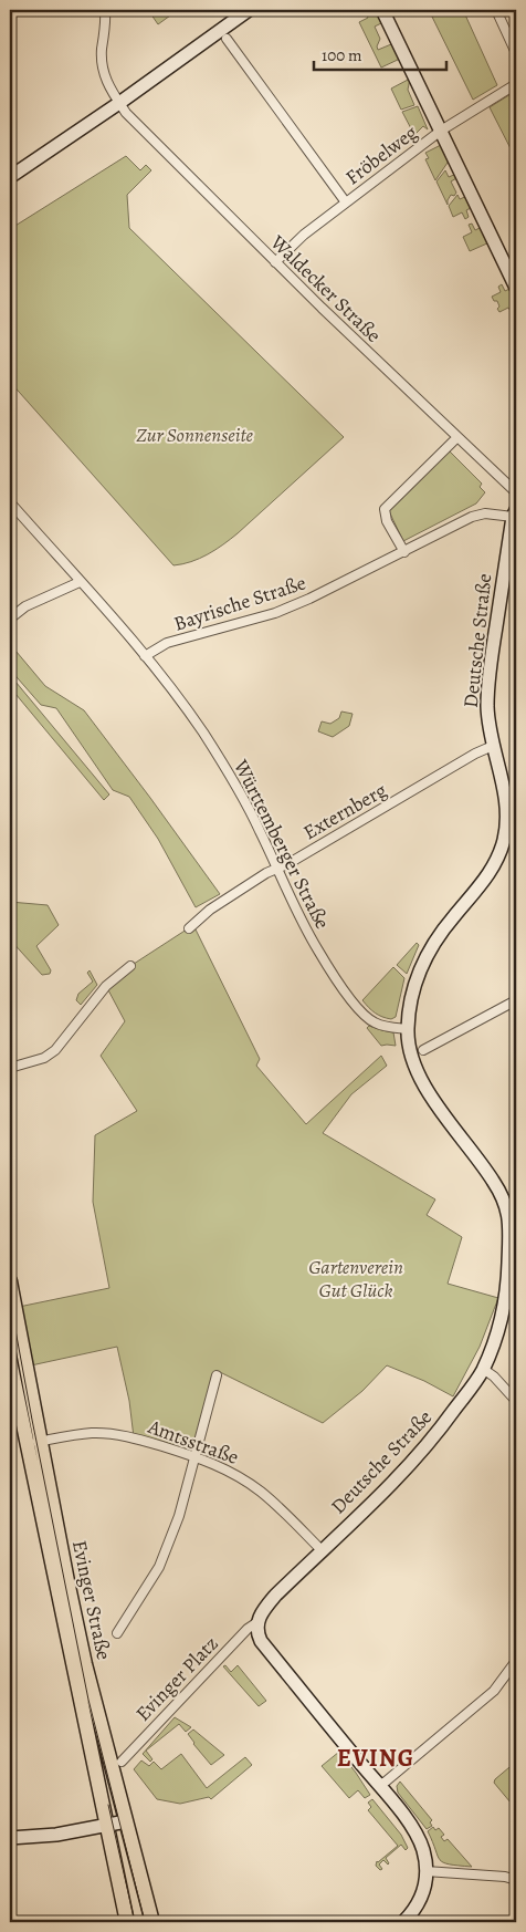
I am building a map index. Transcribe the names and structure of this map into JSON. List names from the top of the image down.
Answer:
{
  "streets": {
    "main road": ["Evinger Straße"],
    "street": [
      "Fröbelweg",
      "Waldecker Straße",
      "Bayrische Straße",
      "Deutsche Straße",
      "Externberg",
      "Württemberger Straße",
      "Amtsstraße",
      "Evinger Platz"
    ]
  },
  "crossings": [
    ["Fröbelweg", "Waldecker Straße"],
    ["Bayrische Straße", "Deutsche Straße"],
    ["Bayrische Straße", "Württemberger Straße"],
    ["Deutsche Straße", "Externberg"],
    ["Deutsche Straße", "Württemberger Straße"],
    ["Deutsche Straße", "Amtsstraße"],
    ["Deutsche Straße", "Evinger Platz"],
    ["Externberg", "Württemberger Straße"],
    ["Amtsstraße", "Evinger Straße"]
  ],
  "districts": ["EVING"],
  "parks": ["Zur Sonnenseite", "Gartenverein Gut Glück"],
  "scale_bar": "100 m"
}
